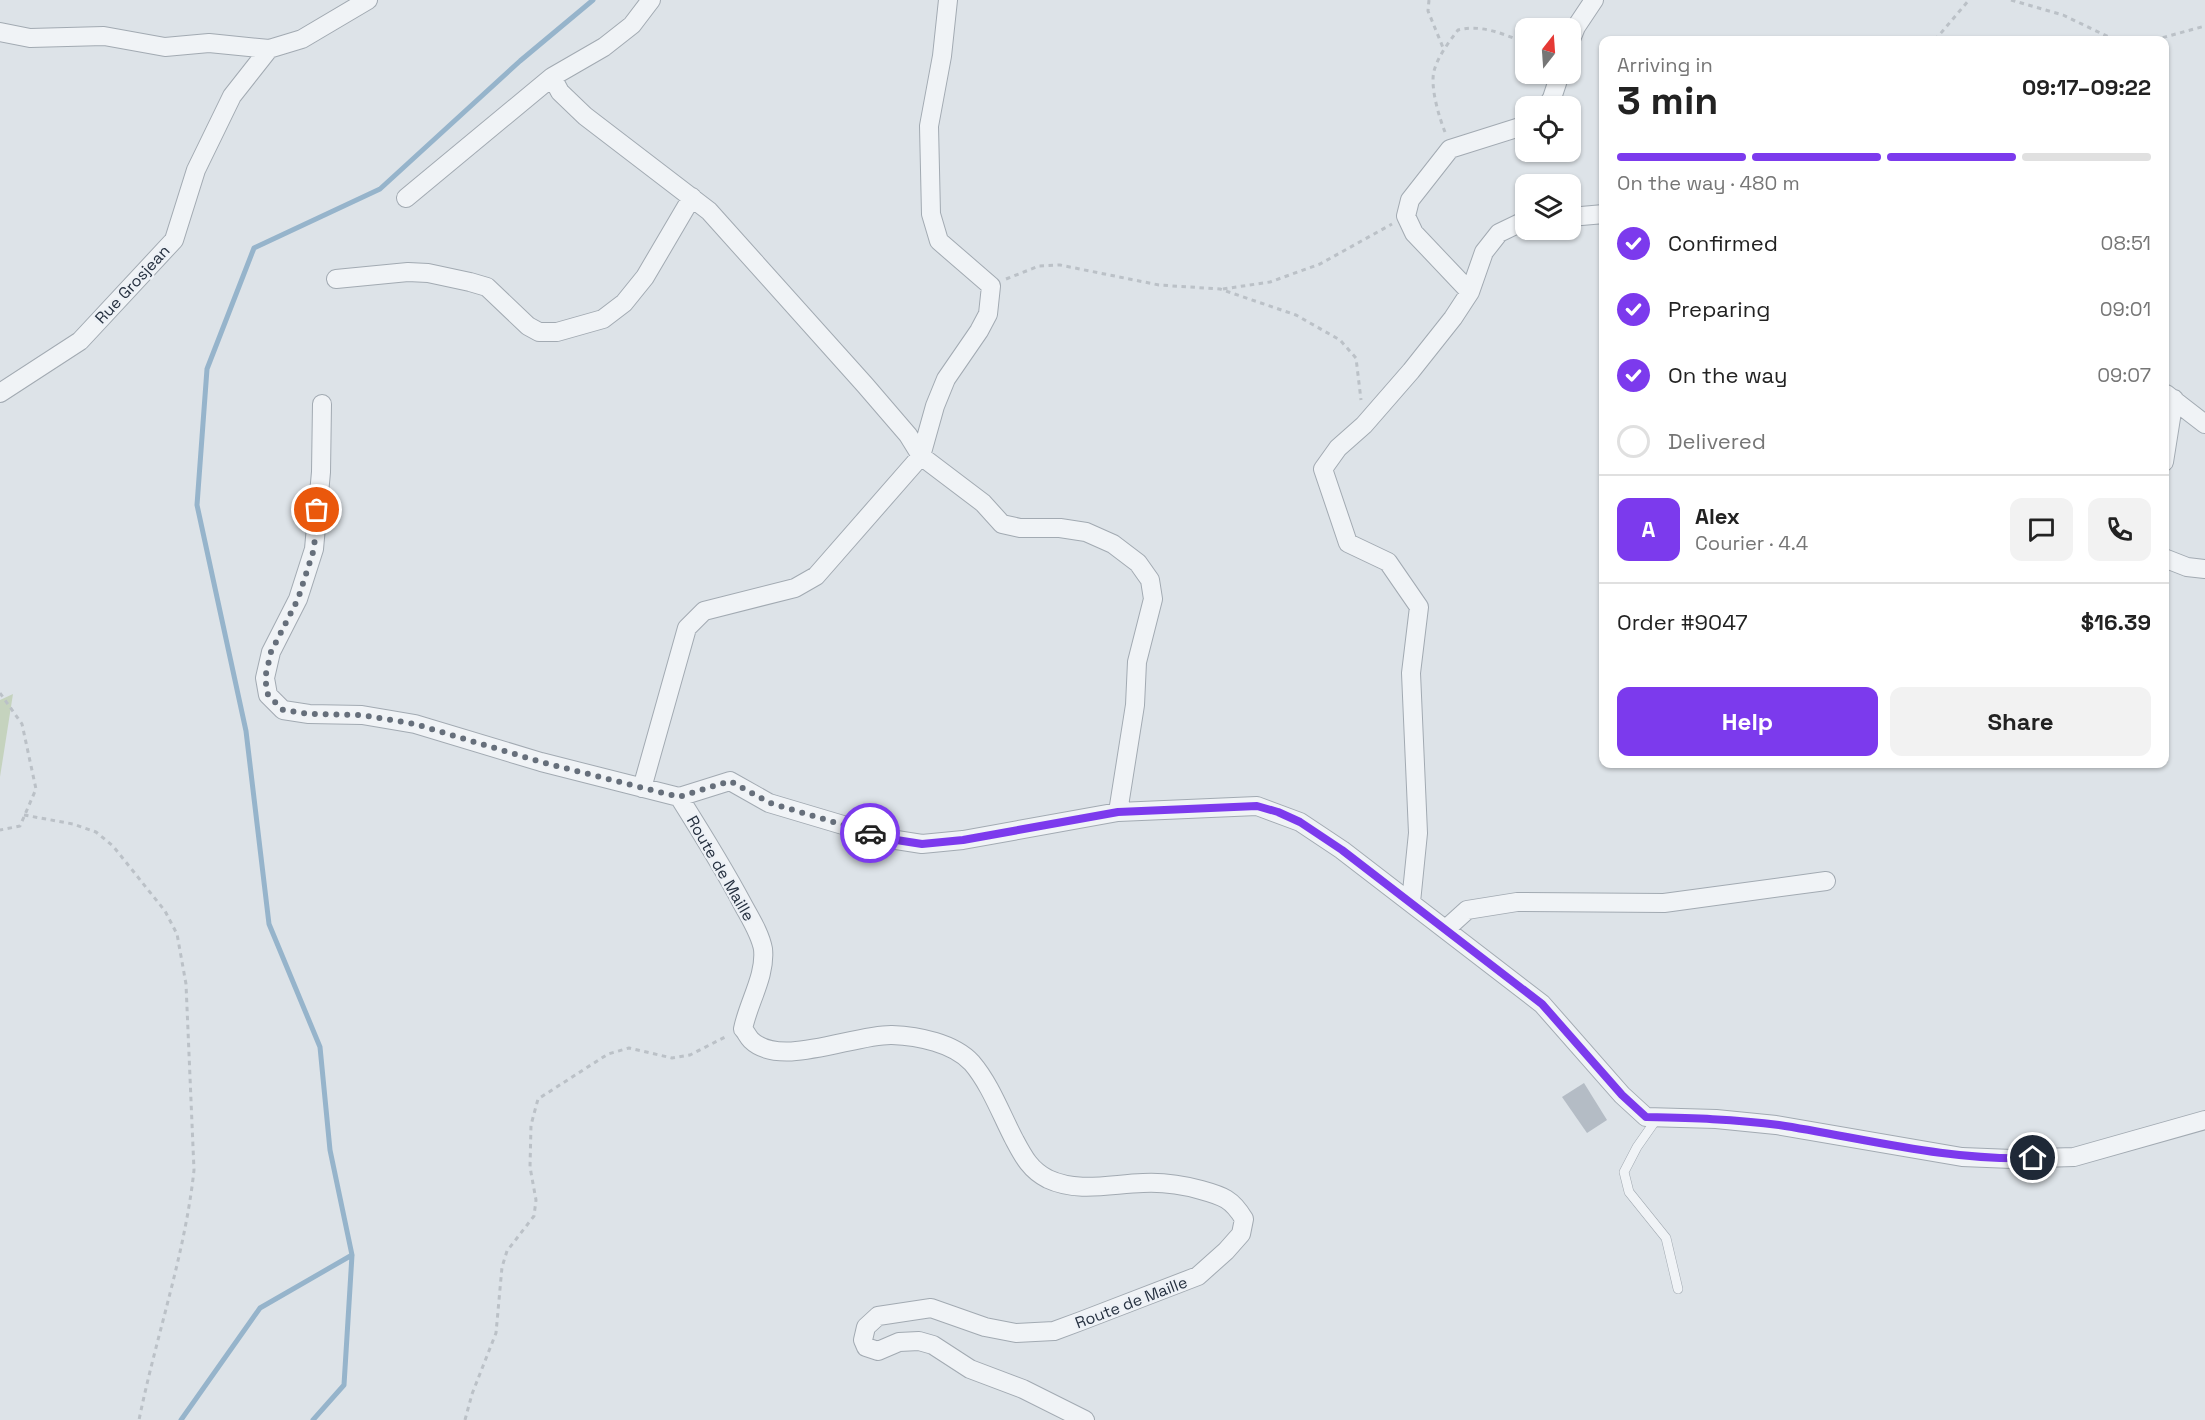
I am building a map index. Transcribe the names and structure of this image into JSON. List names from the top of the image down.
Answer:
{
  "streets": {
    "street": ["Rue Grosjean", "Route de Maille"]
  },
  "north": "top",
  "page": {
    "heading": ["3 min", "Arriving in", "09:17–09:22"],
    "panel": [
      "Alex",
      "Courier · 4.4",
      "Order #9047",
      "$16.39"
    ],
    "bar": "On the way · 480 m",
    "list": [
      ["Confirmed", "08:51"],
      ["Preparing", "09:01"],
      ["On the way", "09:07"],
      "Delivered"
    ],
    "round": "A",
    "buttons": ["Help", "Share"]
  }
}
